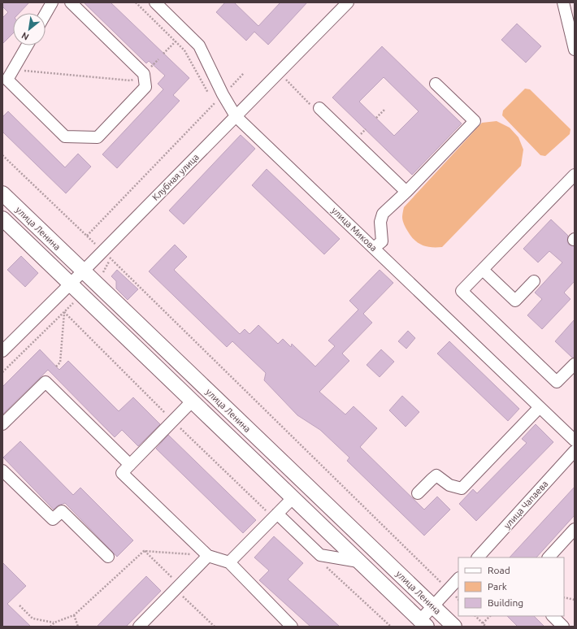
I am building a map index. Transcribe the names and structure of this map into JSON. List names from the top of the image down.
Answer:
{
  "streets": {
    "main road": ["улица Ленина"],
    "street": ["Клубная улица", "улица Микова", "улица Чапаева"]
  },
  "crossings": [
    ["Клубная улица", "улица Ленина"],
    ["Клубная улица", "улица Микова"]
  ],
  "legend": ["Road", "Park", "Building"],
  "north": "bottom left"
}
